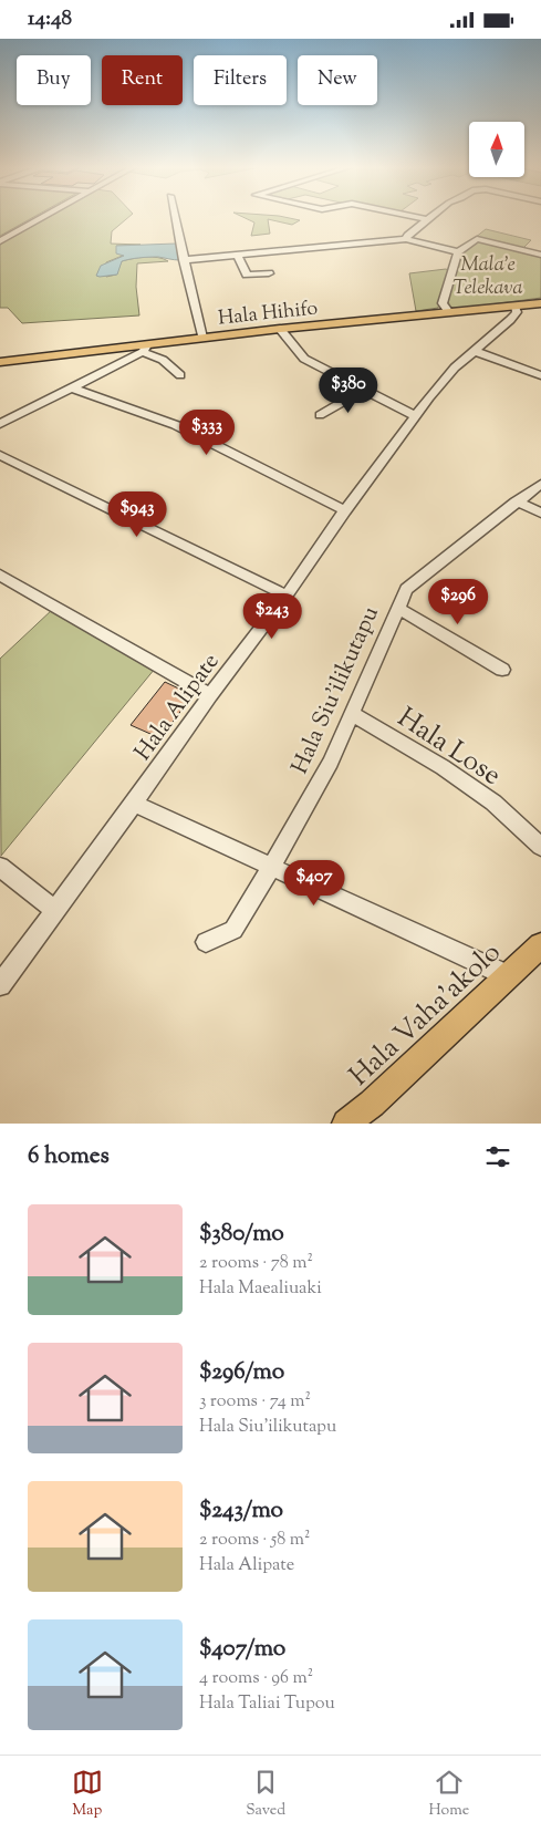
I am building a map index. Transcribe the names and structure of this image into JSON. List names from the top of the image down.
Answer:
{
  "streets": {
    "main road": ["Hala Hihifo", "Hala Vaha'akolo"],
    "street": ["Hala Siu'ilikutapu", "Hala Alipate", "Hala Lose"]
  },
  "crossings": [
    ["Hala Hihifo", "Hala Alipate"],
    ["Hala Siu'ilikutapu", "Hala Lose"]
  ],
  "parks": ["Mala'e Telekava"],
  "north": "top",
  "page": {
    "status": "14:48",
    "chip": [
      "Buy",
      "Rent",
      "Filters",
      "New"
    ],
    "price": [
      "$380",
      "$333",
      "$943",
      "$296",
      "$243",
      "$407"
    ],
    "heading": "6 homes",
    "list": [
      {
        "name": "$380/mo",
        "note": "2 rooms · 78 m² · Hala Maealiuaki"
      },
      {
        "name": "$296/mo",
        "note": "3 rooms · 74 m² · Hala Siu'ilikutapu"
      },
      {
        "name": "$243/mo",
        "note": "2 rooms · 58 m² · Hala Alipate"
      },
      {
        "name": "$407/mo",
        "note": "4 rooms · 96 m² · Hala Taliai Tupou"
      }
    ],
    "tabs": ["Map", "Saved", "Home"]
  }
}
